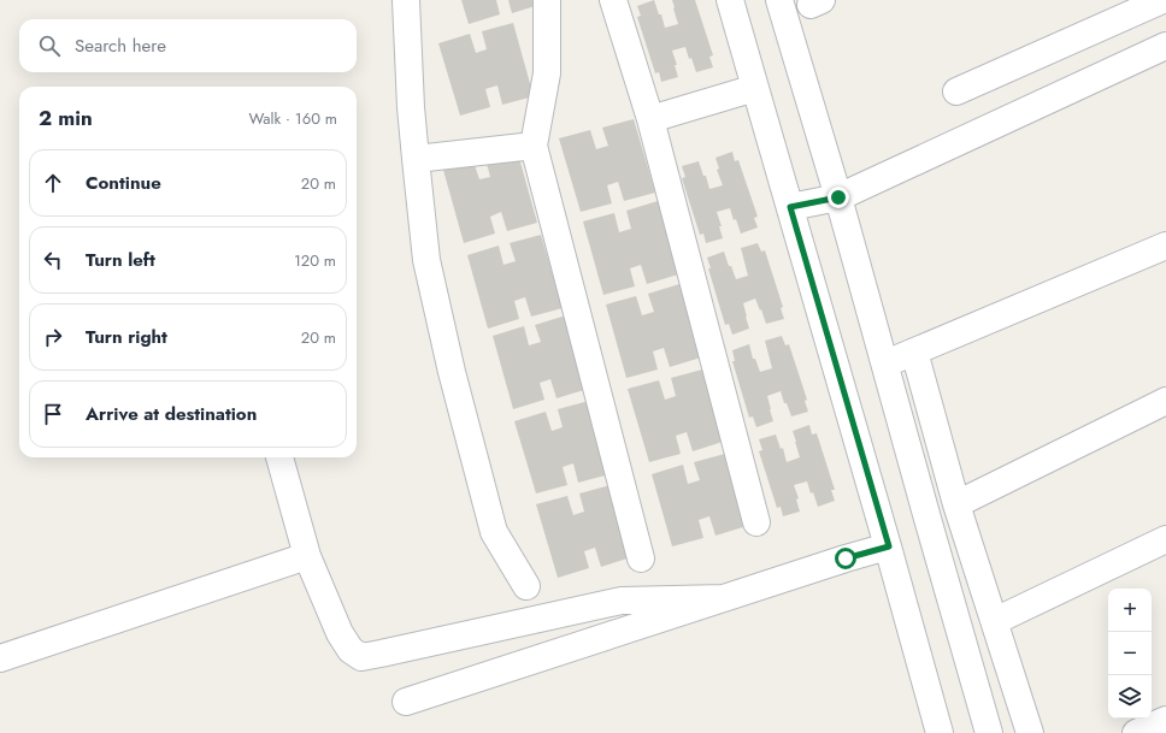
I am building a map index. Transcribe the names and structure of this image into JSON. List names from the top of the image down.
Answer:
{
  "page": {
    "search": "Search here",
    "heading": ["2 min", "Walk · 160 m"],
    "list": [
      ["Continue", "20 m"],
      ["Turn left", "120 m"],
      ["Turn right", "20 m"],
      "Arrive at destination"
    ],
    "map_buttons": ["+", "−"]
  }
}
